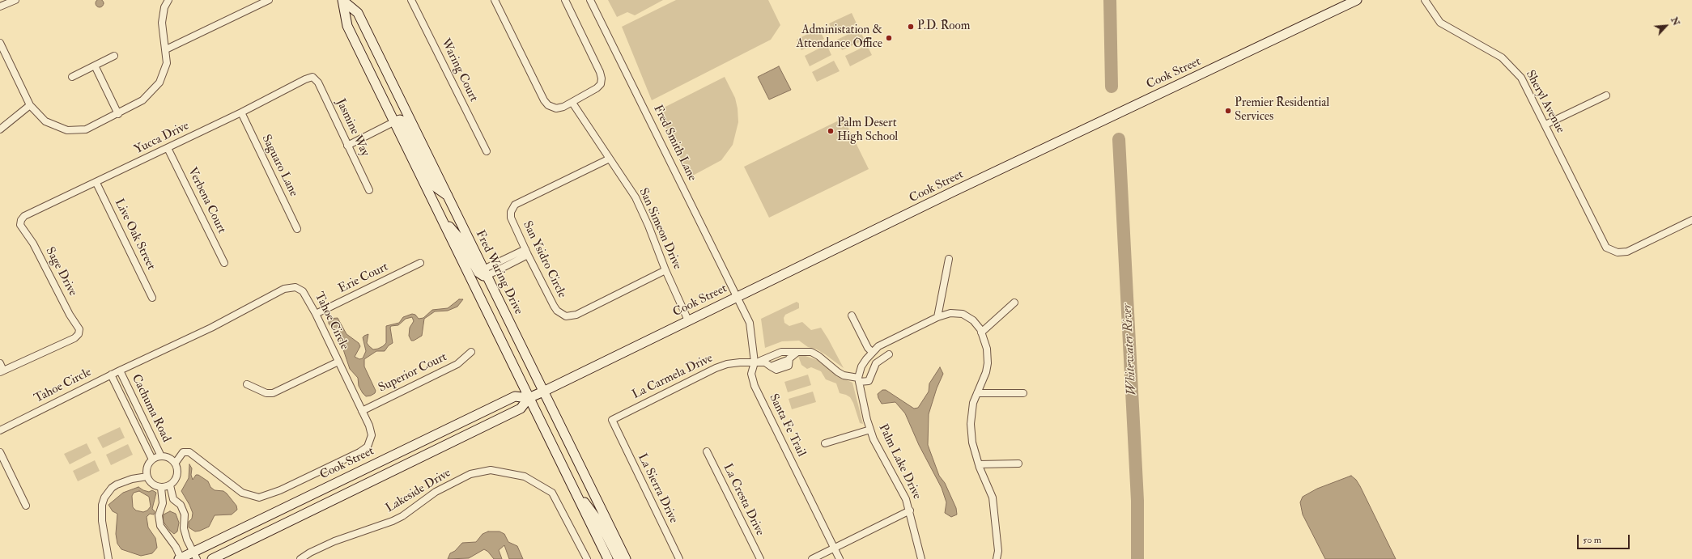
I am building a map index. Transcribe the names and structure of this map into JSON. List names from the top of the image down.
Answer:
{
  "streets": {
    "main road": ["Cook Street", "Fred Waring Drive"],
    "street": [
      "Waring Court",
      "Sheryl Avenue",
      "Jasmine Way",
      "Yucca Drive",
      "Fred Smith Lane",
      "Saguaro Lane",
      "Verbena Court",
      "San Simeon Drive",
      "Live Oak Street",
      "San Ysidro Circle",
      "Sage Drive",
      "Erie Court",
      "Tahoe Circle",
      "Superior Court",
      "La Carmela Drive",
      "Cachuma Road",
      "Santa Fe Trail",
      "Palm Lake Drive",
      "La Sierra Drive",
      "Lakeside Drive",
      "La Cresta Drive"
    ]
  },
  "crossings": [
    ["Cook Street", "Fred Smith Lane"],
    ["Cook Street", "San Simeon Drive"],
    ["Cook Street", "Fred Waring Drive"],
    ["Cook Street", "Santa Fe Trail"],
    ["Jasmine Way", "Yucca Drive"],
    ["Yucca Drive", "Saguaro Lane"],
    ["Yucca Drive", "Verbena Court"],
    ["Yucca Drive", "Live Oak Street"],
    ["Yucca Drive", "Sage Drive"],
    ["Fred Smith Lane", "Santa Fe Trail"],
    ["San Simeon Drive", "San Ysidro Circle"],
    ["Erie Court", "Tahoe Circle"],
    ["Tahoe Circle", "Superior Court"],
    ["Tahoe Circle", "Cachuma Road"],
    ["La Carmela Drive", "Santa Fe Trail"],
    ["La Carmela Drive", "Palm Lake Drive"],
    ["La Carmela Drive", "La Sierra Drive"]
  ],
  "water": ["Whitewater River"],
  "places": [
    "P.D. Room",
    "Administation & Attendance Office",
    "Premier Residential Services",
    "Palm Desert High School"
  ],
  "scale_bar": "50 m",
  "north": "top right"
}
